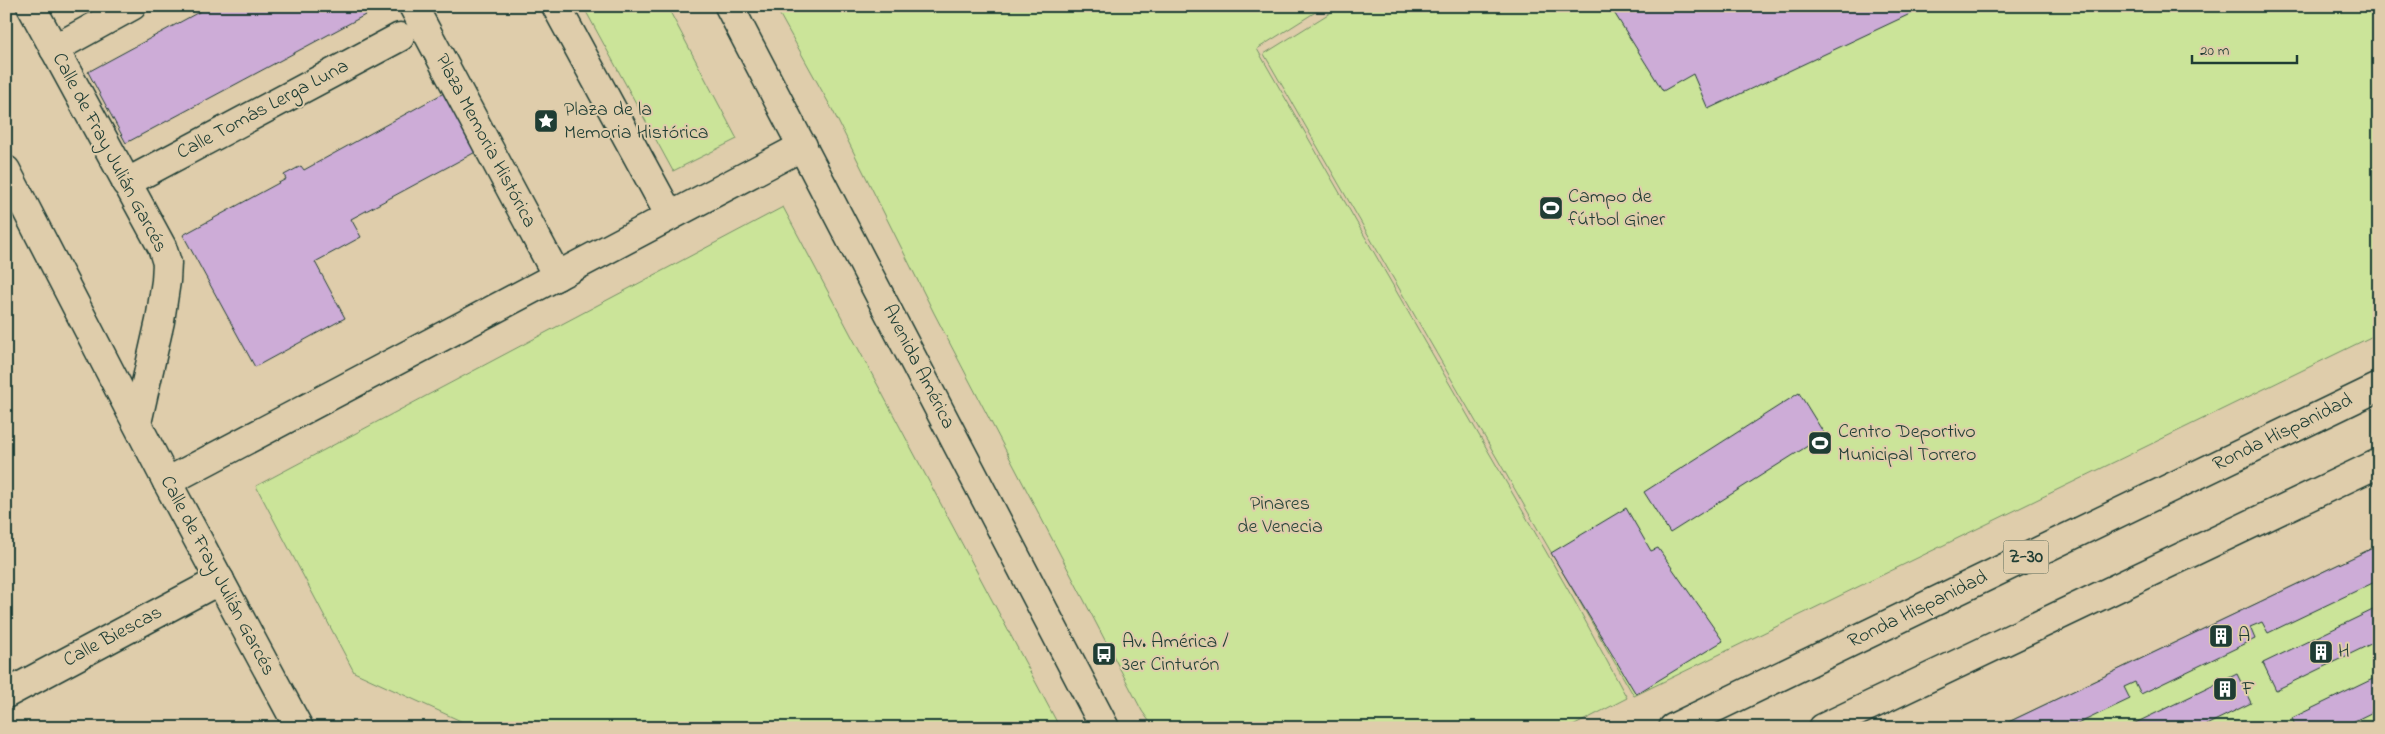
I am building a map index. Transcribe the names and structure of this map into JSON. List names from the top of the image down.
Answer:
{
  "streets": {
    "main road": [
      "Calle Tomás Lerga Luna",
      "Plaza Memoria Histórica",
      "Calle de Fray Julián Garcés",
      "Avenida América",
      "Ronda Hispanidad",
      "Z-30",
      "Calle Biescas"
    ]
  },
  "crossings": [
    ["Calle Tomás Lerga Luna", "Calle de Fray Julián Garcés"],
    ["Calle de Fray Julián Garcés", "Calle Biescas"]
  ],
  "parks": ["Pinares de Venecia"],
  "places": {
    "place": ["Plaza de la Memoria Histórica"],
    "sports": ["Campo de fútbol Giner", "Centro Deportivo Municipal Torrero"],
    "building": ["A", "H", "F"],
    "bus stop": ["Av. América / 3er Cinturón"]
  },
  "scale_bar": "20 m"
}
